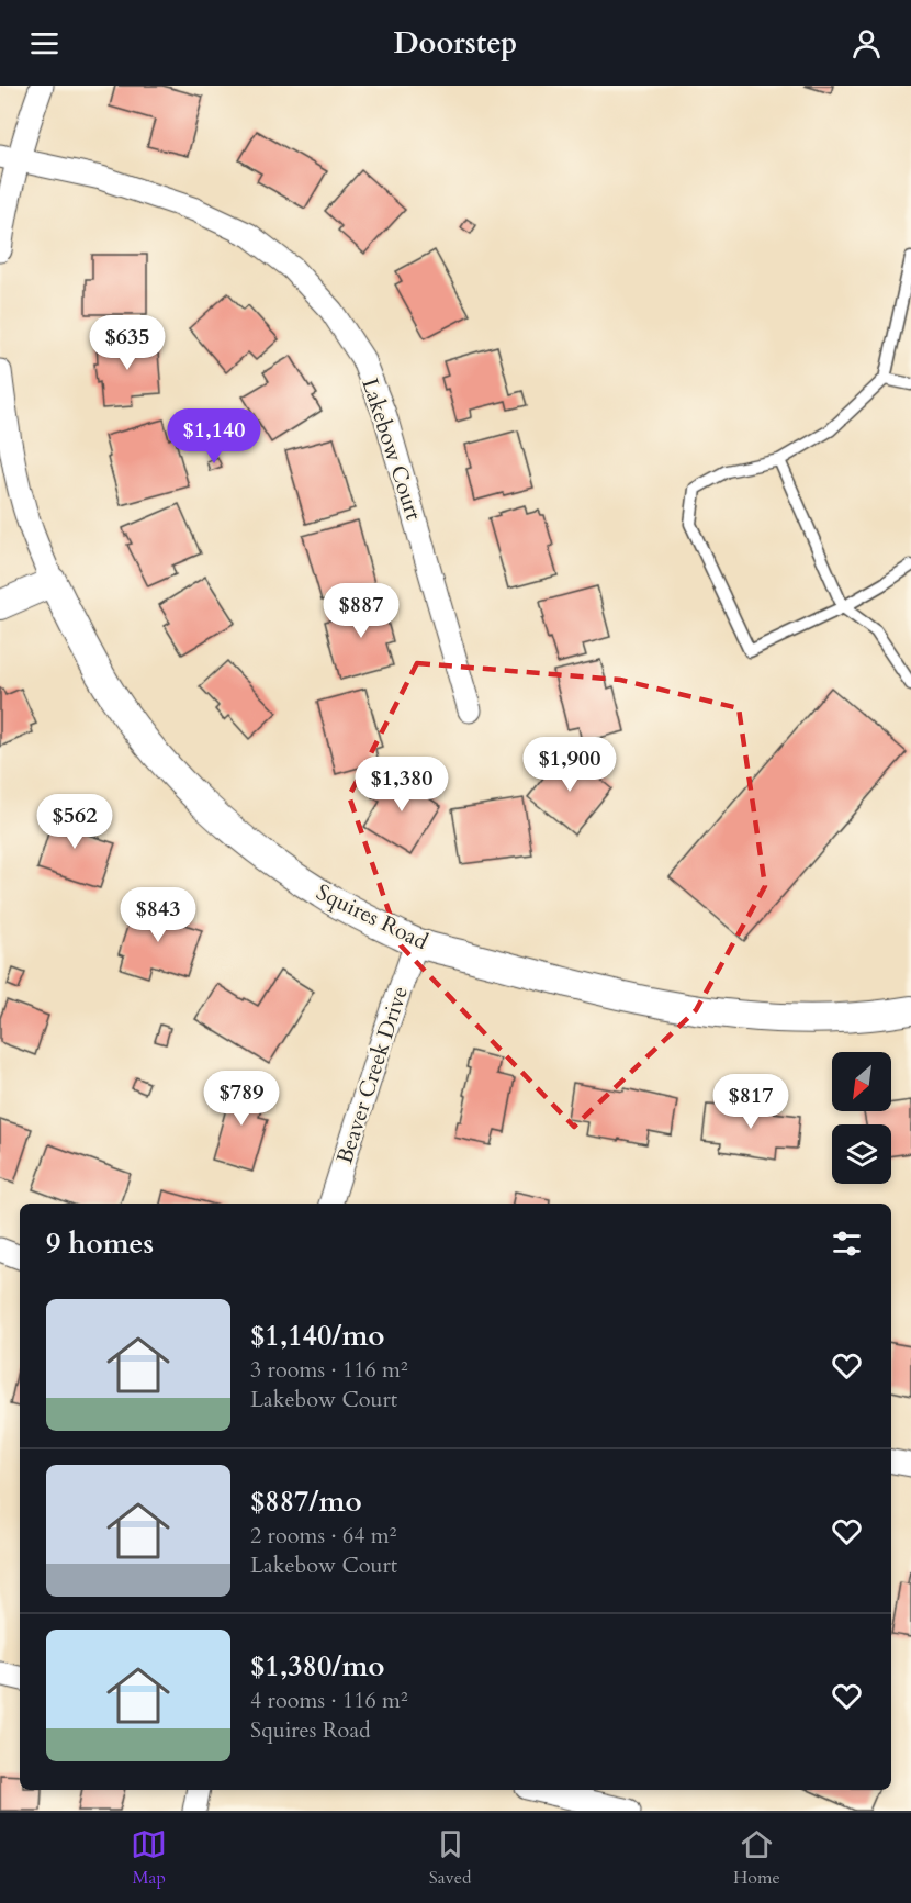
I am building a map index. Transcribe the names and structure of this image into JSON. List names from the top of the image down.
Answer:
{
  "streets": {
    "street": ["Lakebow Court", "Squires Road", "Beaver Creek Drive"]
  },
  "crossings": [
    ["Squires Road", "Beaver Creek Drive"]
  ],
  "north": "bottom left",
  "page": {
    "header": "Doorstep",
    "price": [
      "$635",
      "$1,140",
      "$887",
      "$1,900",
      "$1,380",
      "$562",
      "$843",
      "$789",
      "$817"
    ],
    "heading": "9 homes",
    "list": [
      {
        "name": "$1,140/mo",
        "note": "3 rooms · 116 m² · Lakebow Court"
      },
      {
        "name": "$887/mo",
        "note": "2 rooms · 64 m² · Lakebow Court"
      },
      {
        "name": "$1,380/mo",
        "note": "4 rooms · 116 m² · Squires Road"
      }
    ],
    "tabs": ["Map", "Saved", "Home"]
  }
}
